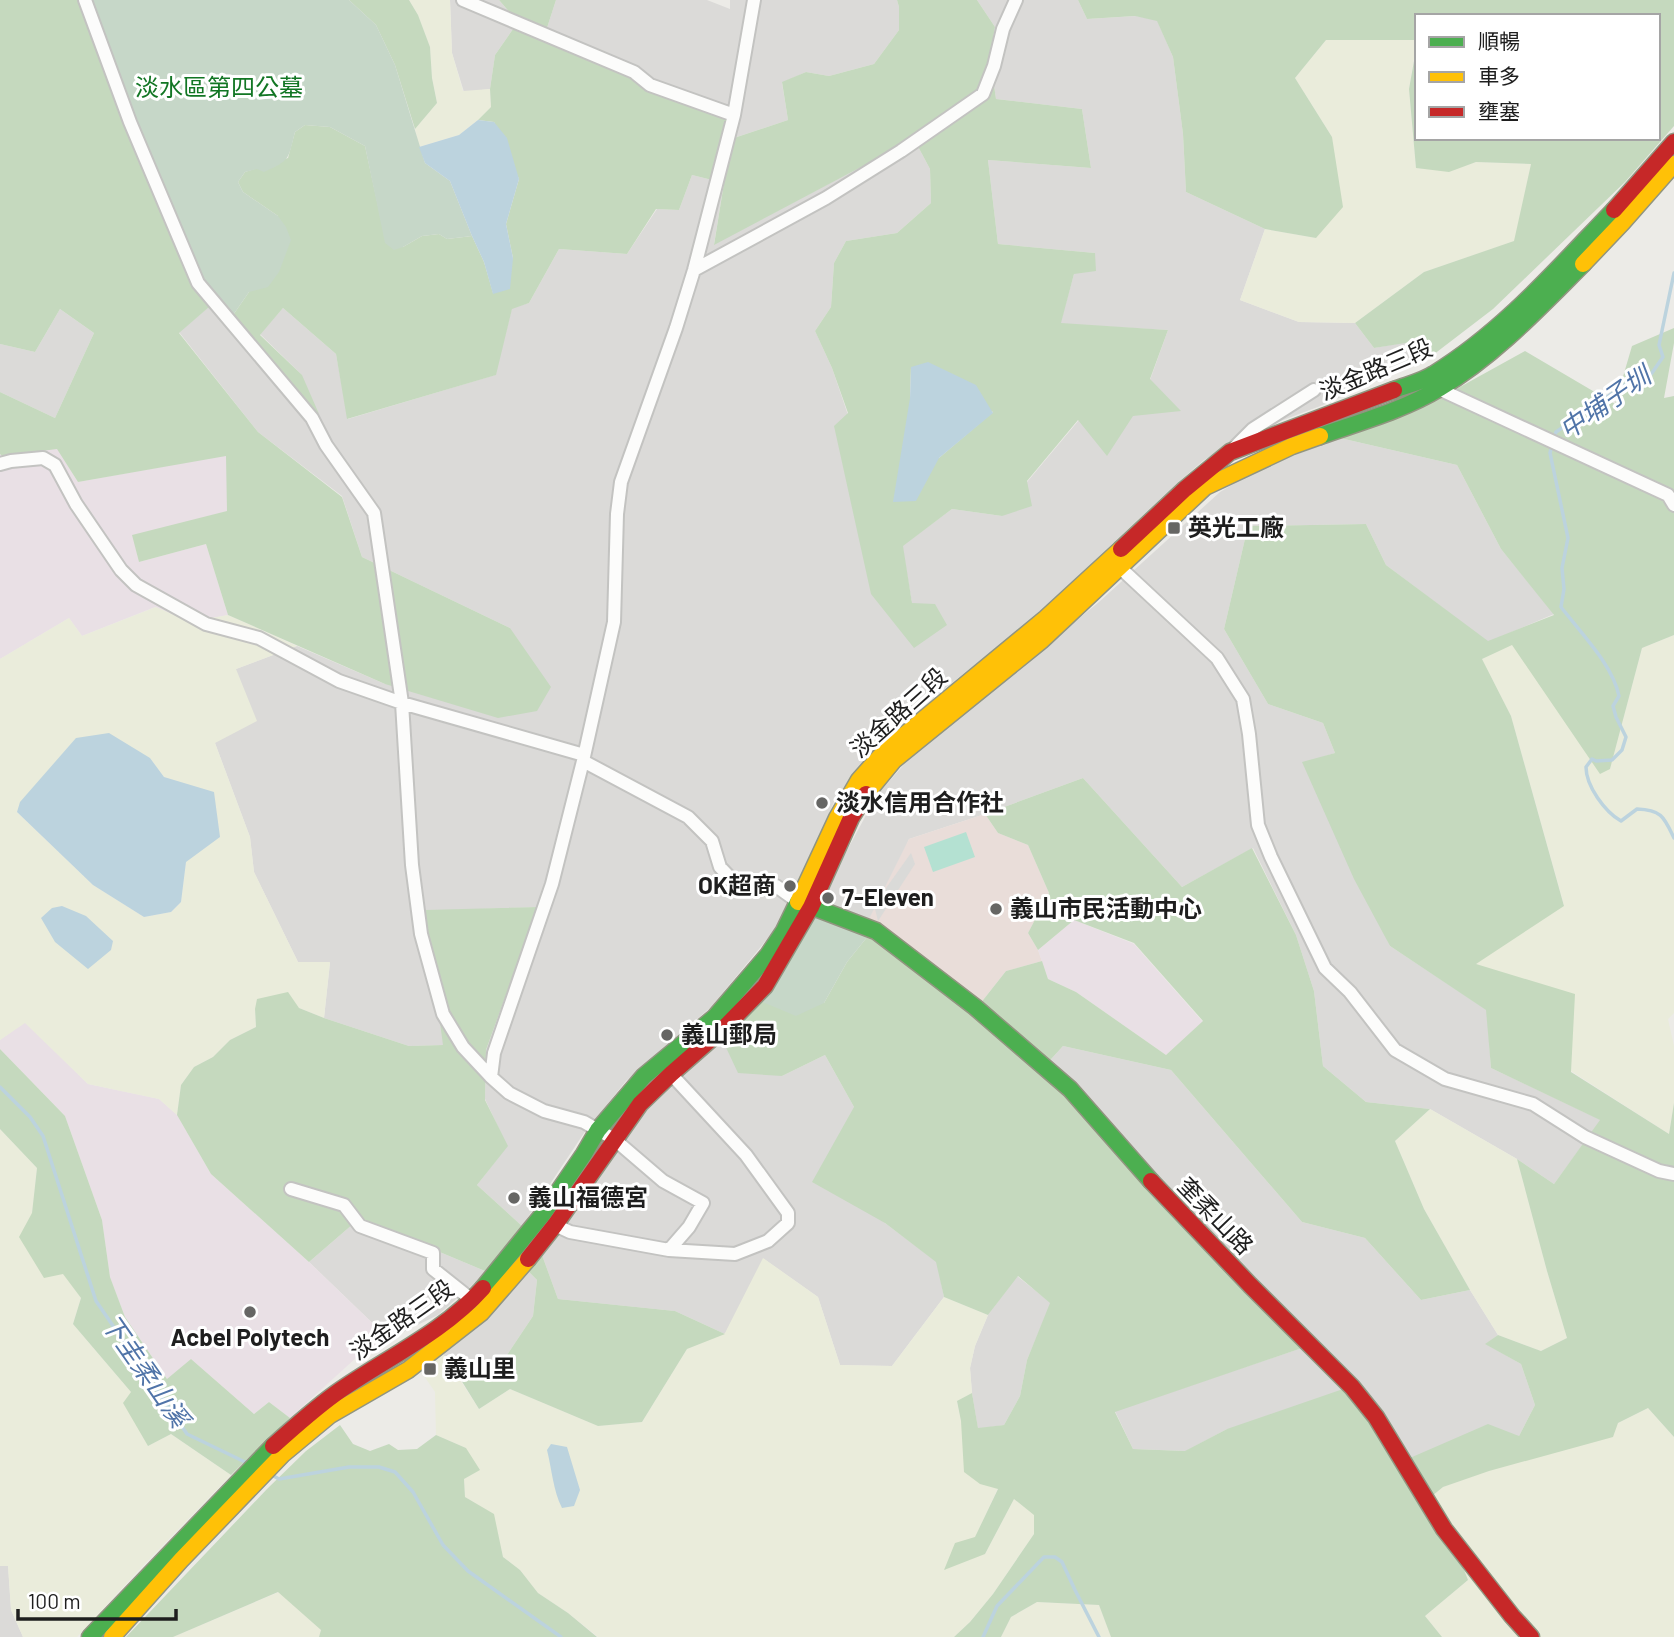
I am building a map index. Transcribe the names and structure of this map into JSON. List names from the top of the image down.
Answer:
{
  "streets": {
    "main road": ["淡金路三段", "奎柔山路"]
  },
  "crossings": [
    ["淡金路三段", "奎柔山路"]
  ],
  "water": ["中埔子圳", "下圭柔山溪"],
  "parks": ["淡水區第四公墓"],
  "places": {
    "transit": ["英光工廠", "義山里"],
    "other": [
      "淡水信用合作社",
      "OK超商",
      "7-Eleven",
      "義山市民活動中心",
      "義山郵局",
      "義山福德宮",
      "Acbel Polytech"
    ]
  },
  "legend": ["順暢", "車多", "壅塞"],
  "scale_bar": "100 m"
}
